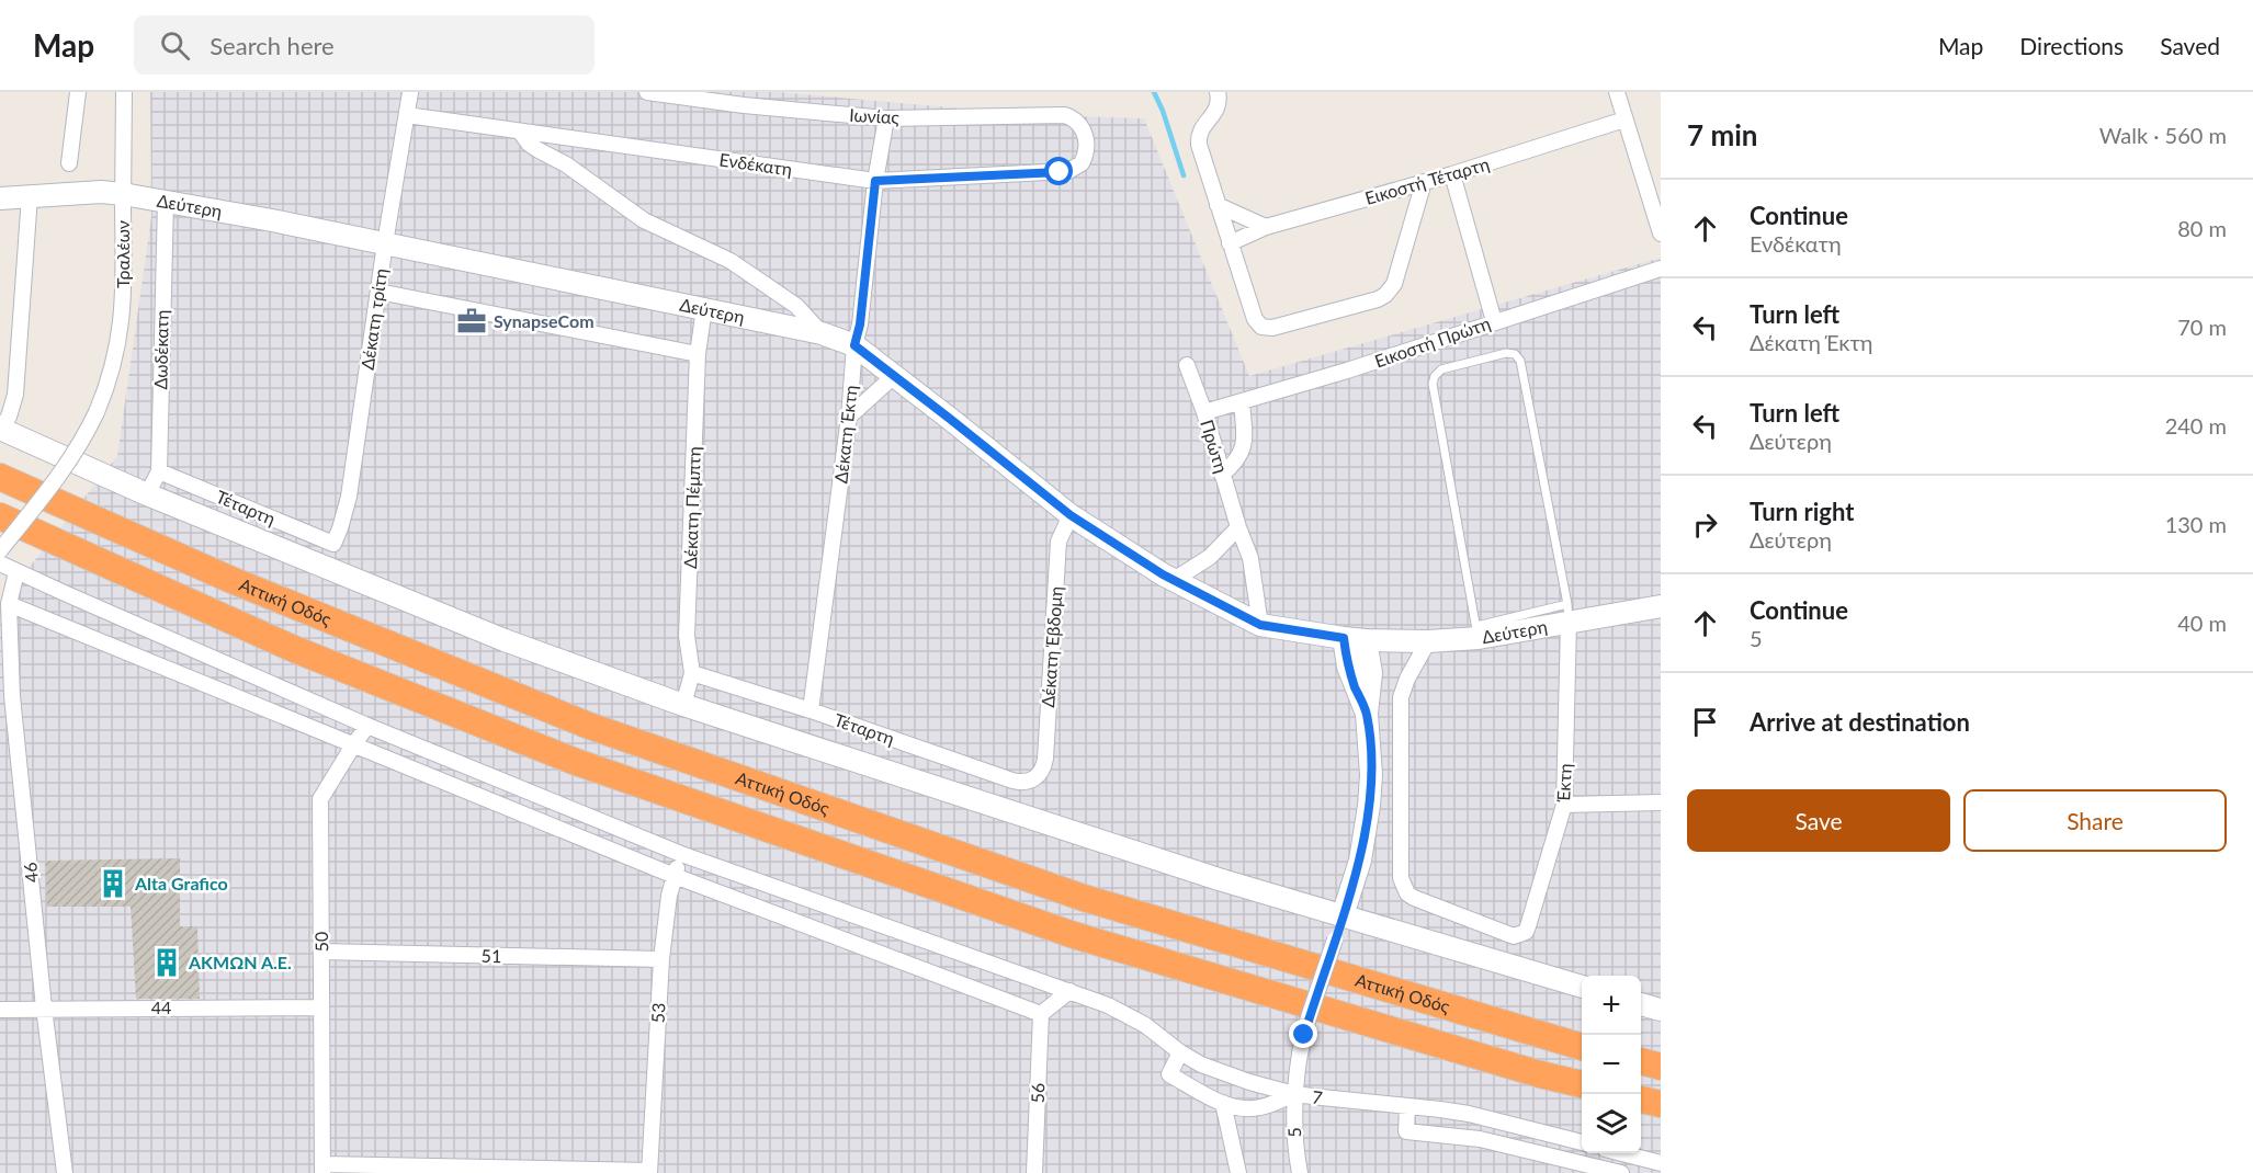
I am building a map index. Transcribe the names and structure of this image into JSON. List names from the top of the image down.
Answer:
{
  "streets": {
    "highway": ["Αττική Οδός"],
    "street": [
      "Ιωνίας",
      "Ενδέκατη",
      "Εικοστή Τέταρτη",
      "Δεύτερη",
      "Τραλέων",
      "Δέκατη τρίτη",
      "Εικοστή Πρώτη",
      "Δωδέκατη",
      "Δέκατη Έκτη",
      "Πρώτη",
      "Τέταρτη",
      "Δέκατη Πέμπτη",
      "Δέκατη Έβδομη",
      "Έκτη",
      "46",
      "50",
      "51",
      "44",
      "53",
      "56",
      "7",
      "5"
    ]
  },
  "crossings": [
    ["Ιωνίας", "Ενδέκατη"],
    ["Ιωνίας", "Δέκατη Έκτη"],
    ["Ενδέκατη", "Δέκατη τρίτη"],
    ["Ενδέκατη", "Δέκατη Έκτη"],
    ["Δεύτερη", "Τραλέων"],
    ["Δεύτερη", "Δέκατη τρίτη"],
    ["Δεύτερη", "Δωδέκατη"],
    ["Δεύτερη", "Δέκατη Έκτη"],
    ["Δεύτερη", "Πρώτη"],
    ["Δεύτερη", "Δέκατη Πέμπτη"],
    ["Δεύτερη", "Δέκατη Έβδομη"],
    ["Δεύτερη", "Έκτη"],
    ["Δέκατη τρίτη", "Τέταρτη"],
    ["Εικοστή Πρώτη", "Πρώτη"],
    ["Δωδέκατη", "Τέταρτη"],
    ["Δέκατη Έκτη", "Τέταρτη"],
    ["Τέταρτη", "Δέκατη Πέμπτη"],
    ["Τέταρτη", "Δέκατη Έβδομη"],
    ["46", "44"],
    ["46", "7"],
    ["50", "51"],
    ["50", "44"],
    ["50", "7"],
    ["51", "53"],
    ["53", "7"],
    ["7", "5"]
  ],
  "places": {
    "office": ["SynapseCom"],
    "building": ["Alta Grafico", "ΑΚΜΩΝ Α.Ε."]
  },
  "page": {
    "header": "Map",
    "search": "Search here",
    "nav": ["Map", "Directions", "Saved"],
    "heading": ["7 min", "Walk · 560 m"],
    "list": [
      ["Continue", "Ενδέκατη", "80 m"],
      ["Turn left", "Δέκατη Έκτη", "70 m"],
      ["Turn left", "Δεύτερη", "240 m"],
      ["Turn right", "Δεύτερη", "130 m"],
      ["Continue", "5", "40 m"],
      "Arrive at destination"
    ],
    "buttons": ["Save", "Share"],
    "map_buttons": ["+", "−"]
  }
}
